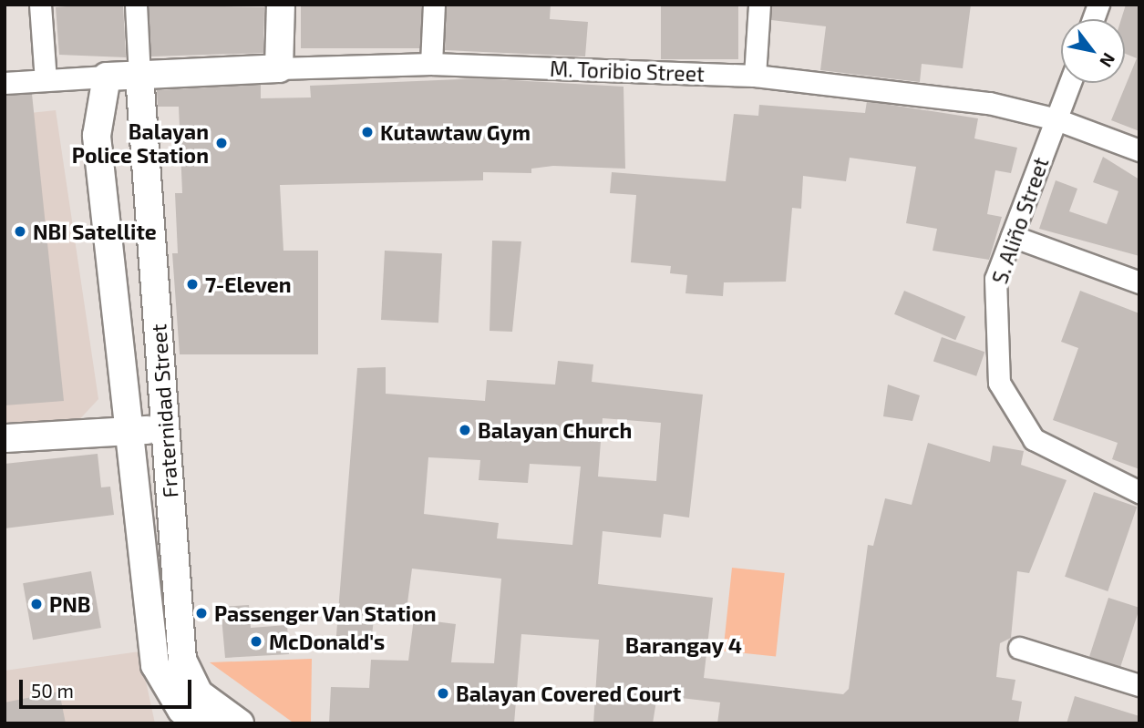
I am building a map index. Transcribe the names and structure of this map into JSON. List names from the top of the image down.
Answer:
{
  "streets": {
    "street": ["M. Toribio Street", "S. Aliño Street", "Fraternidad Street"]
  },
  "crossings": [
    ["M. Toribio Street", "S. Aliño Street"],
    ["M. Toribio Street", "Fraternidad Street"]
  ],
  "districts": ["Barangay 4"],
  "places": [
    "Kutawtaw Gym",
    "Balayan Police Station",
    "NBI Satellite",
    "7-Eleven",
    "Balayan Church",
    "PNB",
    "Passenger Van Station",
    "McDonald's",
    "Balayan Covered Court"
  ],
  "scale_bar": "50 m",
  "north": "bottom right"
}
